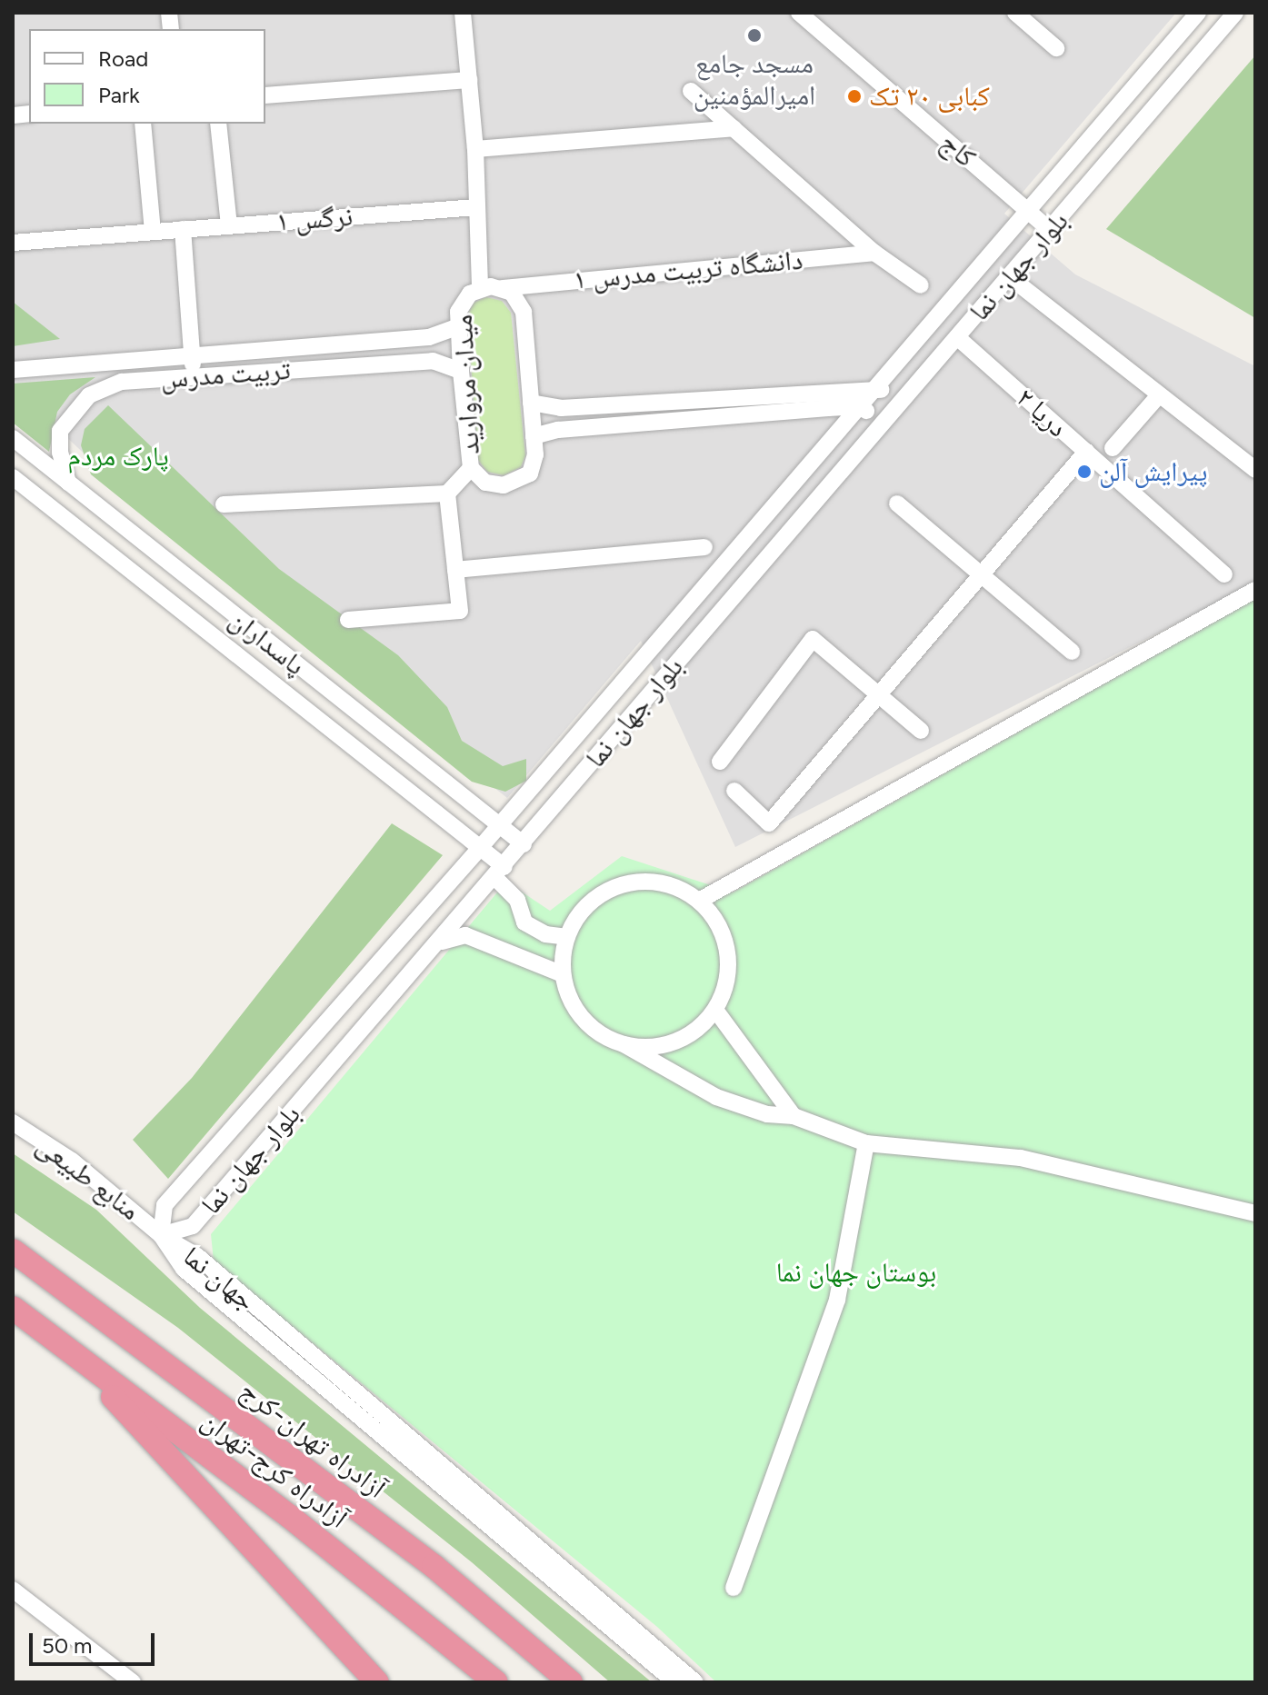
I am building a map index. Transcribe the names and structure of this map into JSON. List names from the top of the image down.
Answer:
{
  "streets": {
    "highway": ["آزادراه تهران-کرج", "آزادراه کرج-تهران"],
    "street": [
      "کاج",
      "نرگس ۱",
      "بلوار جهان نما",
      "۱ دانشگاه تربیت مدرس",
      "تربیت مدرس",
      "میدان مروارید",
      "دریا ۲",
      "پاسداران",
      "منابع طبیعی",
      "جهان نما"
    ]
  },
  "crossings": [
    ["کاج", "بلوار جهان نما"],
    ["بلوار جهان نما", "دریا ۲"],
    ["بلوار جهان نما", "پاسداران"],
    ["بلوار جهان نما", "منابع طبیعی"],
    ["بلوار جهان نما", "جهان نما"],
    ["۱ دانشگاه تربیت مدرس", "میدان مروارید"],
    ["تربیت مدرس", "میدان مروارید"],
    ["تربیت مدرس", "پاسداران"],
    ["منابع طبیعی", "جهان نما"]
  ],
  "parks": ["پارک مردم", "بوستان جهان نما"],
  "places": ["مسجد جامع امیرالمؤمنین", "کبابی ۲۰ تک", "پیرایش آلن"],
  "legend": ["Road", "Park"],
  "scale_bar": "50 m"
}
